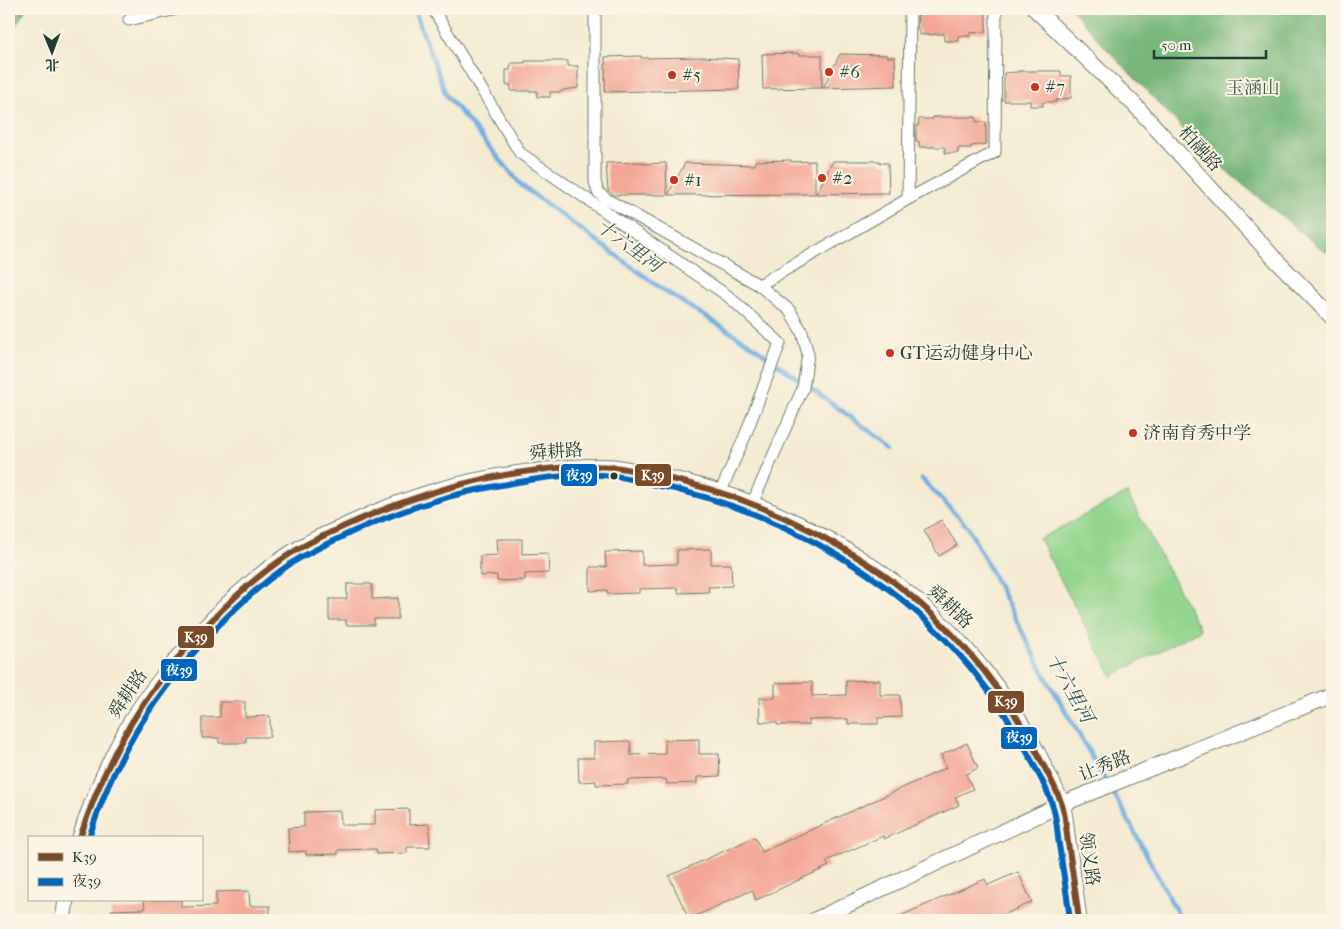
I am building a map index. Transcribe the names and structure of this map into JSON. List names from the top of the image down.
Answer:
{
  "streets": {
    "street": [
      "柏融路",
      "舜耕路",
      "让秀路",
      "领义路"
    ]
  },
  "crossings": [
    ["舜耕路", "让秀路"],
    ["舜耕路", "领义路"],
    ["让秀路", "领义路"]
  ],
  "water": ["十六里河"],
  "parks": ["玉涵山"],
  "places": [
    "#6",
    "#5",
    "#7",
    "#2",
    "#1",
    "GT运动健身中心",
    "济南育秀中学"
  ],
  "lines": ["transit line K39", "transit line 夜39"],
  "legend": ["K39", "夜39"],
  "scale_bar": "50 m",
  "north": "bottom"
}
